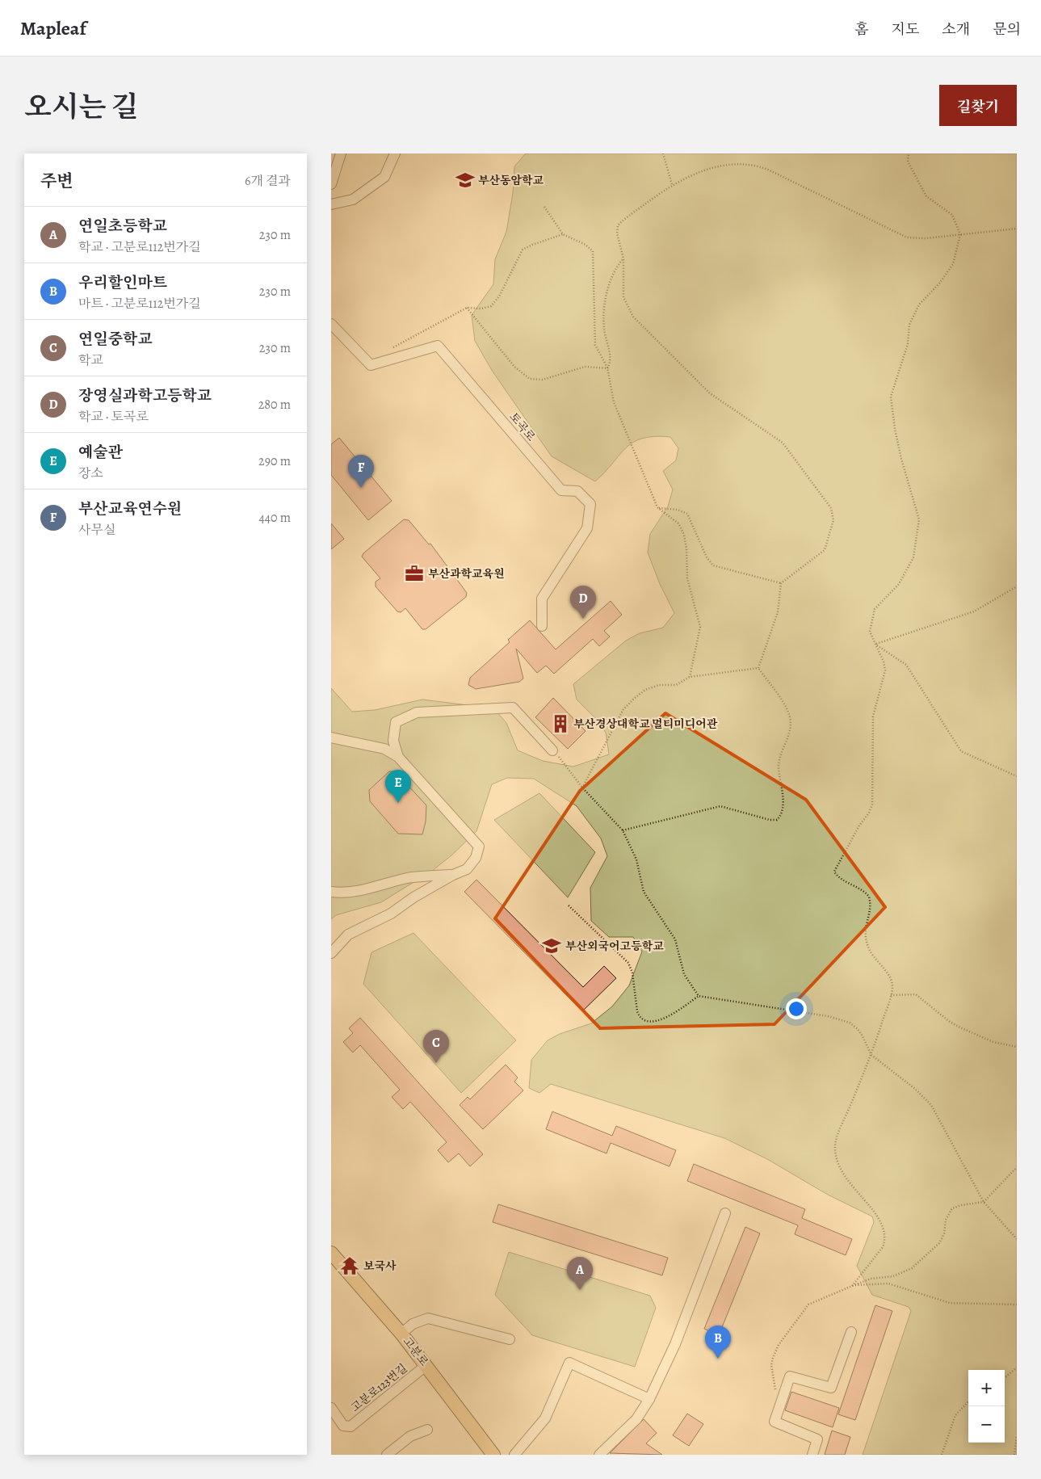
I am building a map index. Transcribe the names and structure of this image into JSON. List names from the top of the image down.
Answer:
{
  "streets": {
    "main road": ["고분로"],
    "street": ["토곡로", "고분로123번길"]
  },
  "crossings": [
    ["고분로", "고분로123번길"]
  ],
  "places": {
    "school or university": ["부산동암학교", "부산외국어고등학교"],
    "office": ["부산과학교육원"],
    "building": ["부산경상대학교 멀티미디어관"],
    "temple": ["보국사"]
  },
  "page": {
    "header": "Mapleaf",
    "nav": [
      "홈",
      "지도",
      "소개",
      "문의"
    ],
    "title": "오시는 길",
    "buttons": "길찾기",
    "heading": ["주변", "6개 결과"],
    "list": [
      {
        "mark": "A",
        "name": "연일초등학교",
        "note": "학교 · 고분로112번가길",
        "value": "230 m"
      },
      {
        "mark": "B",
        "name": "우리할인마트",
        "note": "마트 · 고분로112번가길",
        "value": "230 m"
      },
      {
        "mark": "C",
        "name": "연일중학교",
        "note": "학교",
        "value": "230 m"
      },
      {
        "mark": "D",
        "name": "장영실과학고등학교",
        "note": "학교 · 토곡로",
        "value": "280 m"
      },
      {
        "mark": "E",
        "name": "예술관",
        "note": "장소",
        "value": "290 m"
      },
      {
        "mark": "F",
        "name": "부산교육연수원",
        "note": "사무실",
        "value": "440 m"
      }
    ],
    "pins": [
      "F",
      "D",
      "E",
      "C",
      "A",
      "B"
    ],
    "map_buttons": ["+", "−"]
  }
}
